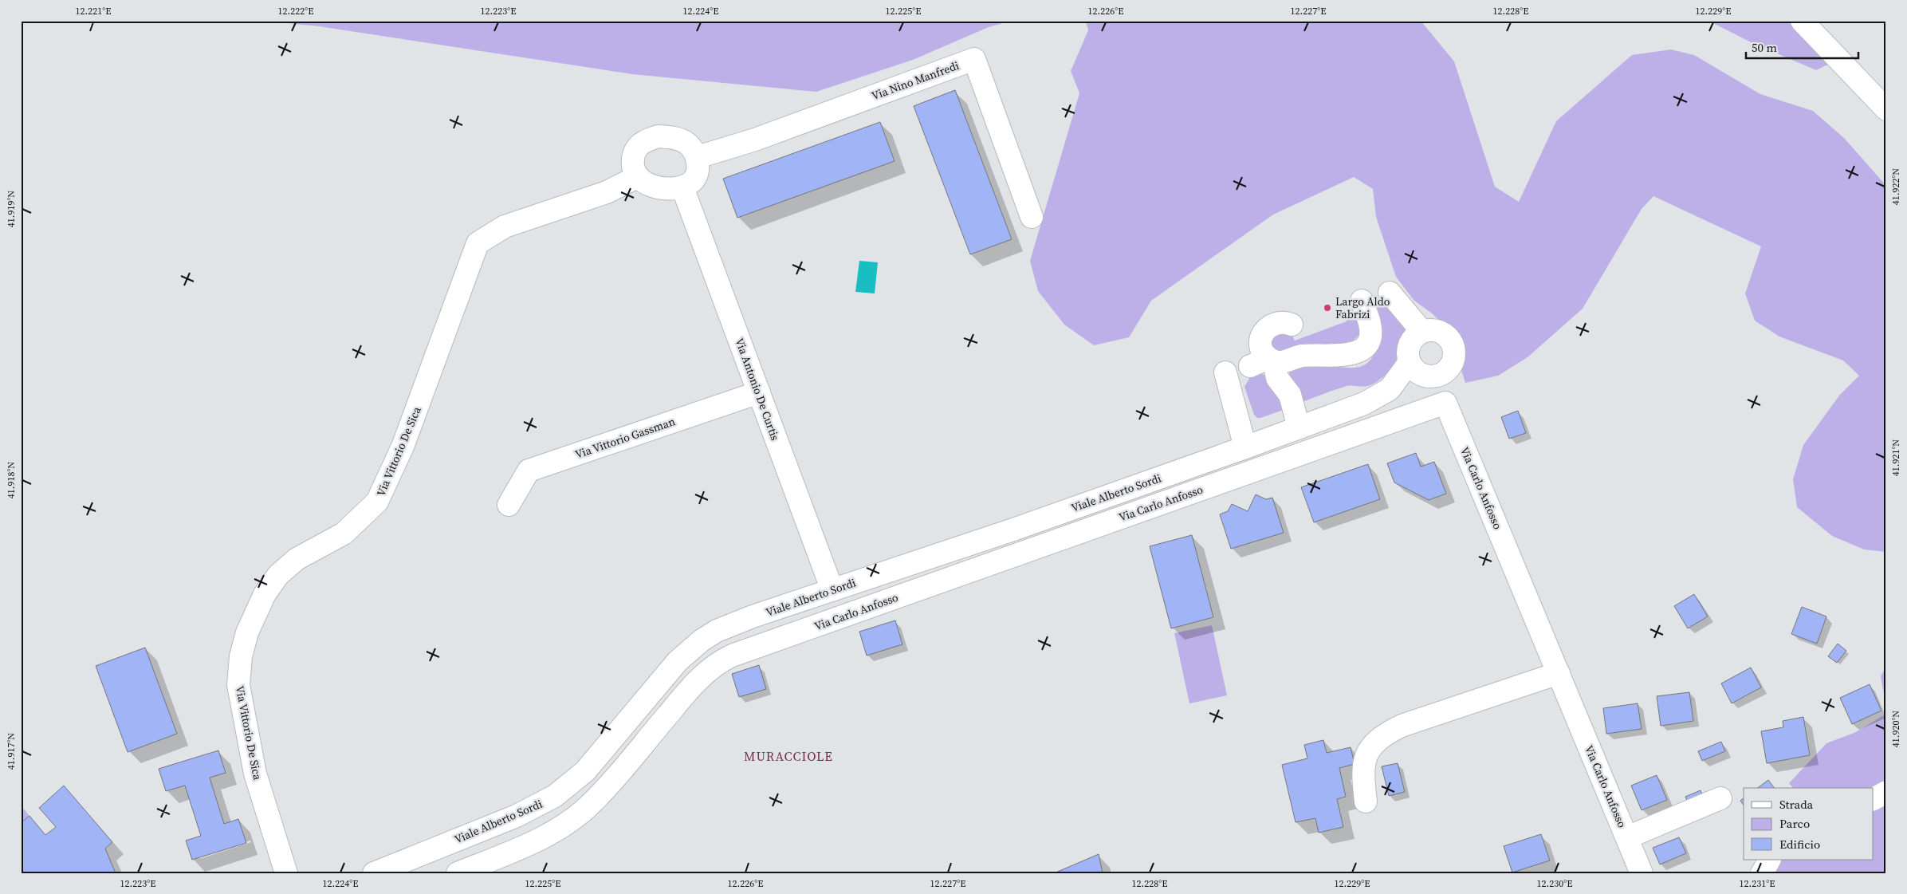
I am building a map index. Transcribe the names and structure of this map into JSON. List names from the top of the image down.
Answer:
{
  "streets": {
    "street": [
      "Via Nino Manfredi",
      "Via Antonio De Curtis",
      "Via Vittorio Gassman",
      "Via Vittorio De Sica",
      "Via Carlo Anfosso",
      "Viale Alberto Sordi"
    ]
  },
  "crossings": [
    ["Via Nino Manfredi", "Via Antonio De Curtis"],
    ["Via Nino Manfredi", "Via Vittorio De Sica"],
    ["Via Antonio De Curtis", "Via Vittorio Gassman"],
    ["Via Antonio De Curtis", "Via Vittorio De Sica"],
    ["Via Antonio De Curtis", "Viale Alberto Sordi"]
  ],
  "districts": ["MURACCIOLE"],
  "places": ["Largo Aldo Fabrizi"],
  "legend": ["Strada", "Parco", "Edificio"],
  "scale_bar": "50 m",
  "coordinates": [
    "12.221°E",
    "12.222°E",
    "12.223°E",
    "12.224°E",
    "12.225°E",
    "12.226°E",
    "12.227°E",
    "12.228°E",
    "12.229°E",
    "41.922°N",
    "41.919°N",
    "41.921°N",
    "41.918°N",
    "41.920°N",
    "41.917°N",
    "12.230°E",
    "12.231°E"
  ]
}
